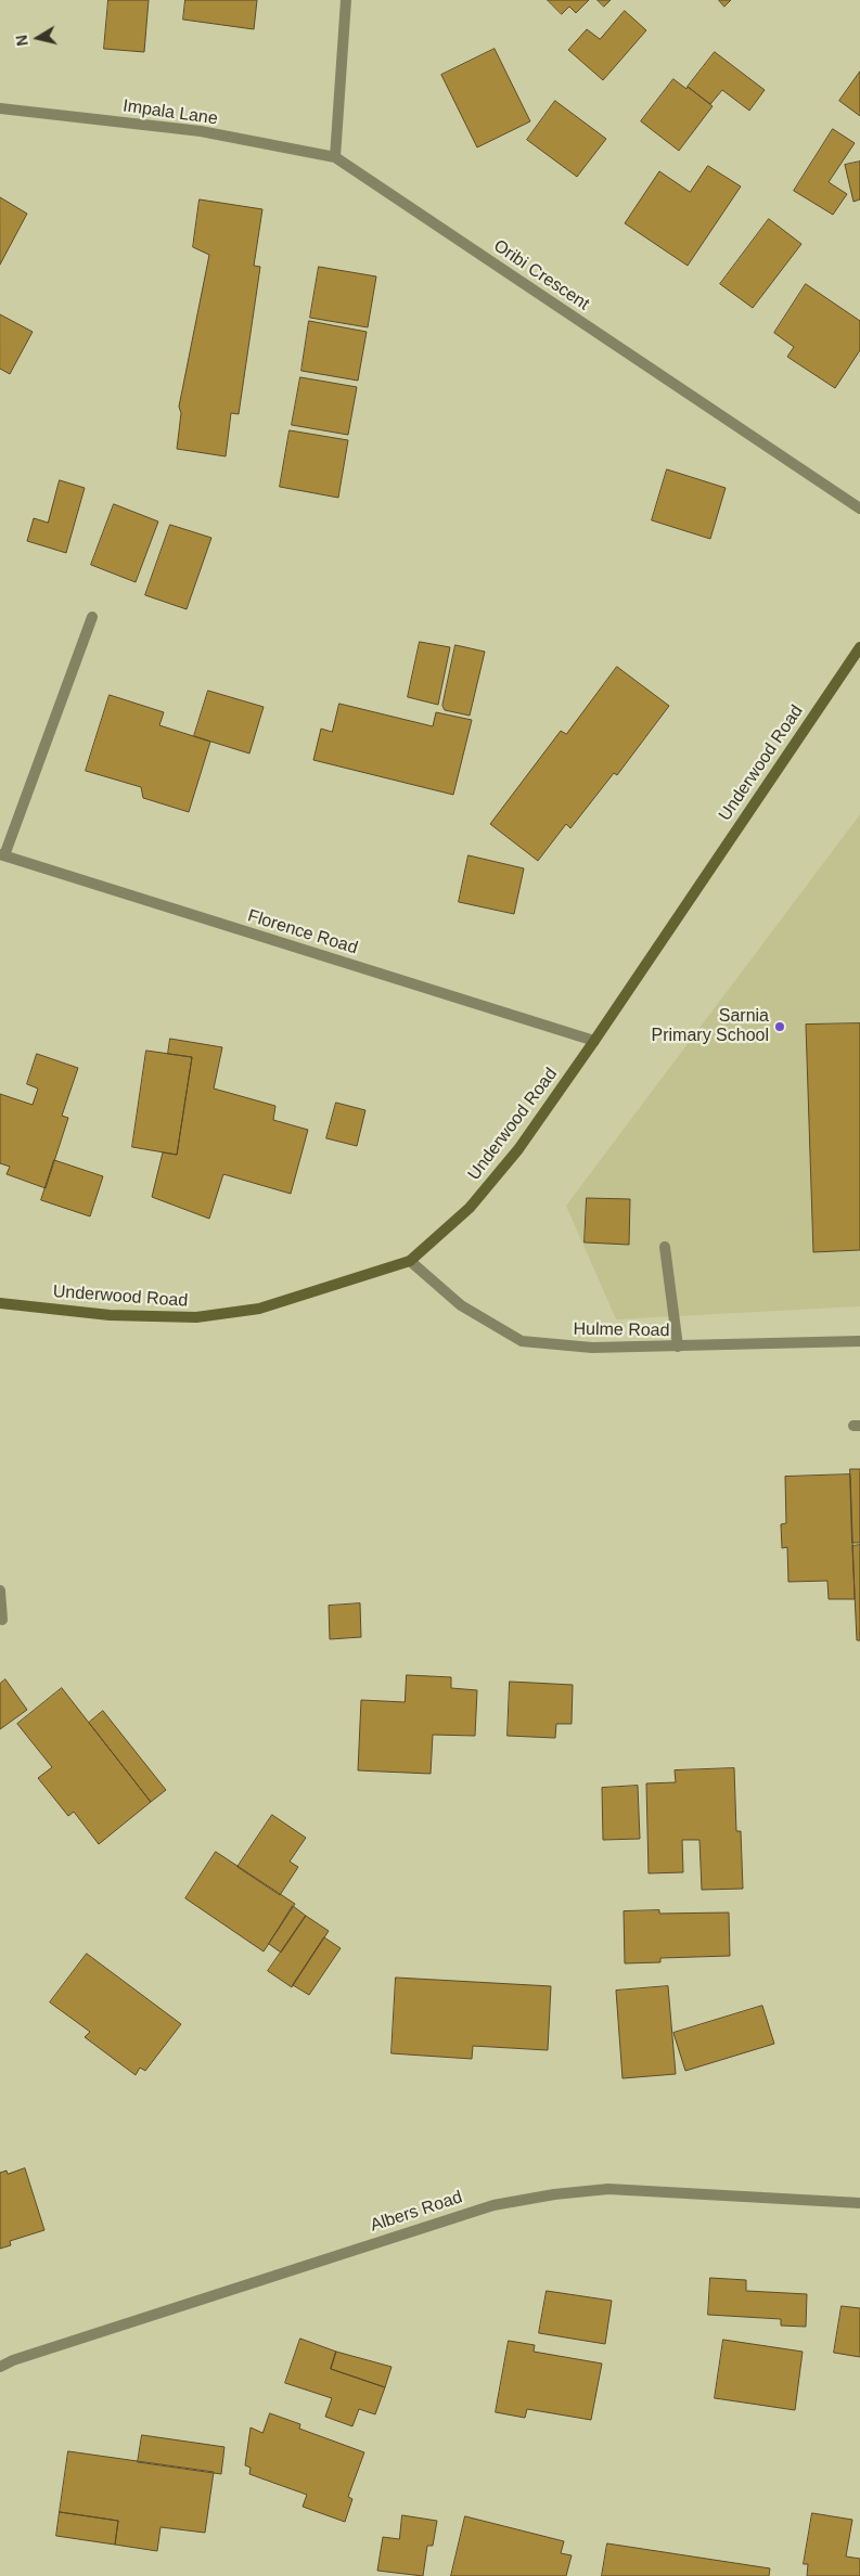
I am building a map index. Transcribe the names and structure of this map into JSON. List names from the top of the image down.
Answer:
{
  "streets": {
    "main road": ["Underwood Road"],
    "street": [
      "Impala Lane",
      "Oribi Crescent",
      "Florence Road",
      "Hulme Road",
      "Albers Road"
    ]
  },
  "crossings": [
    ["Impala Lane", "Oribi Crescent"],
    ["Underwood Road", "Florence Road"],
    ["Underwood Road", "Hulme Road"]
  ],
  "places": ["Sarnia Primary School"],
  "north": "left"
}
